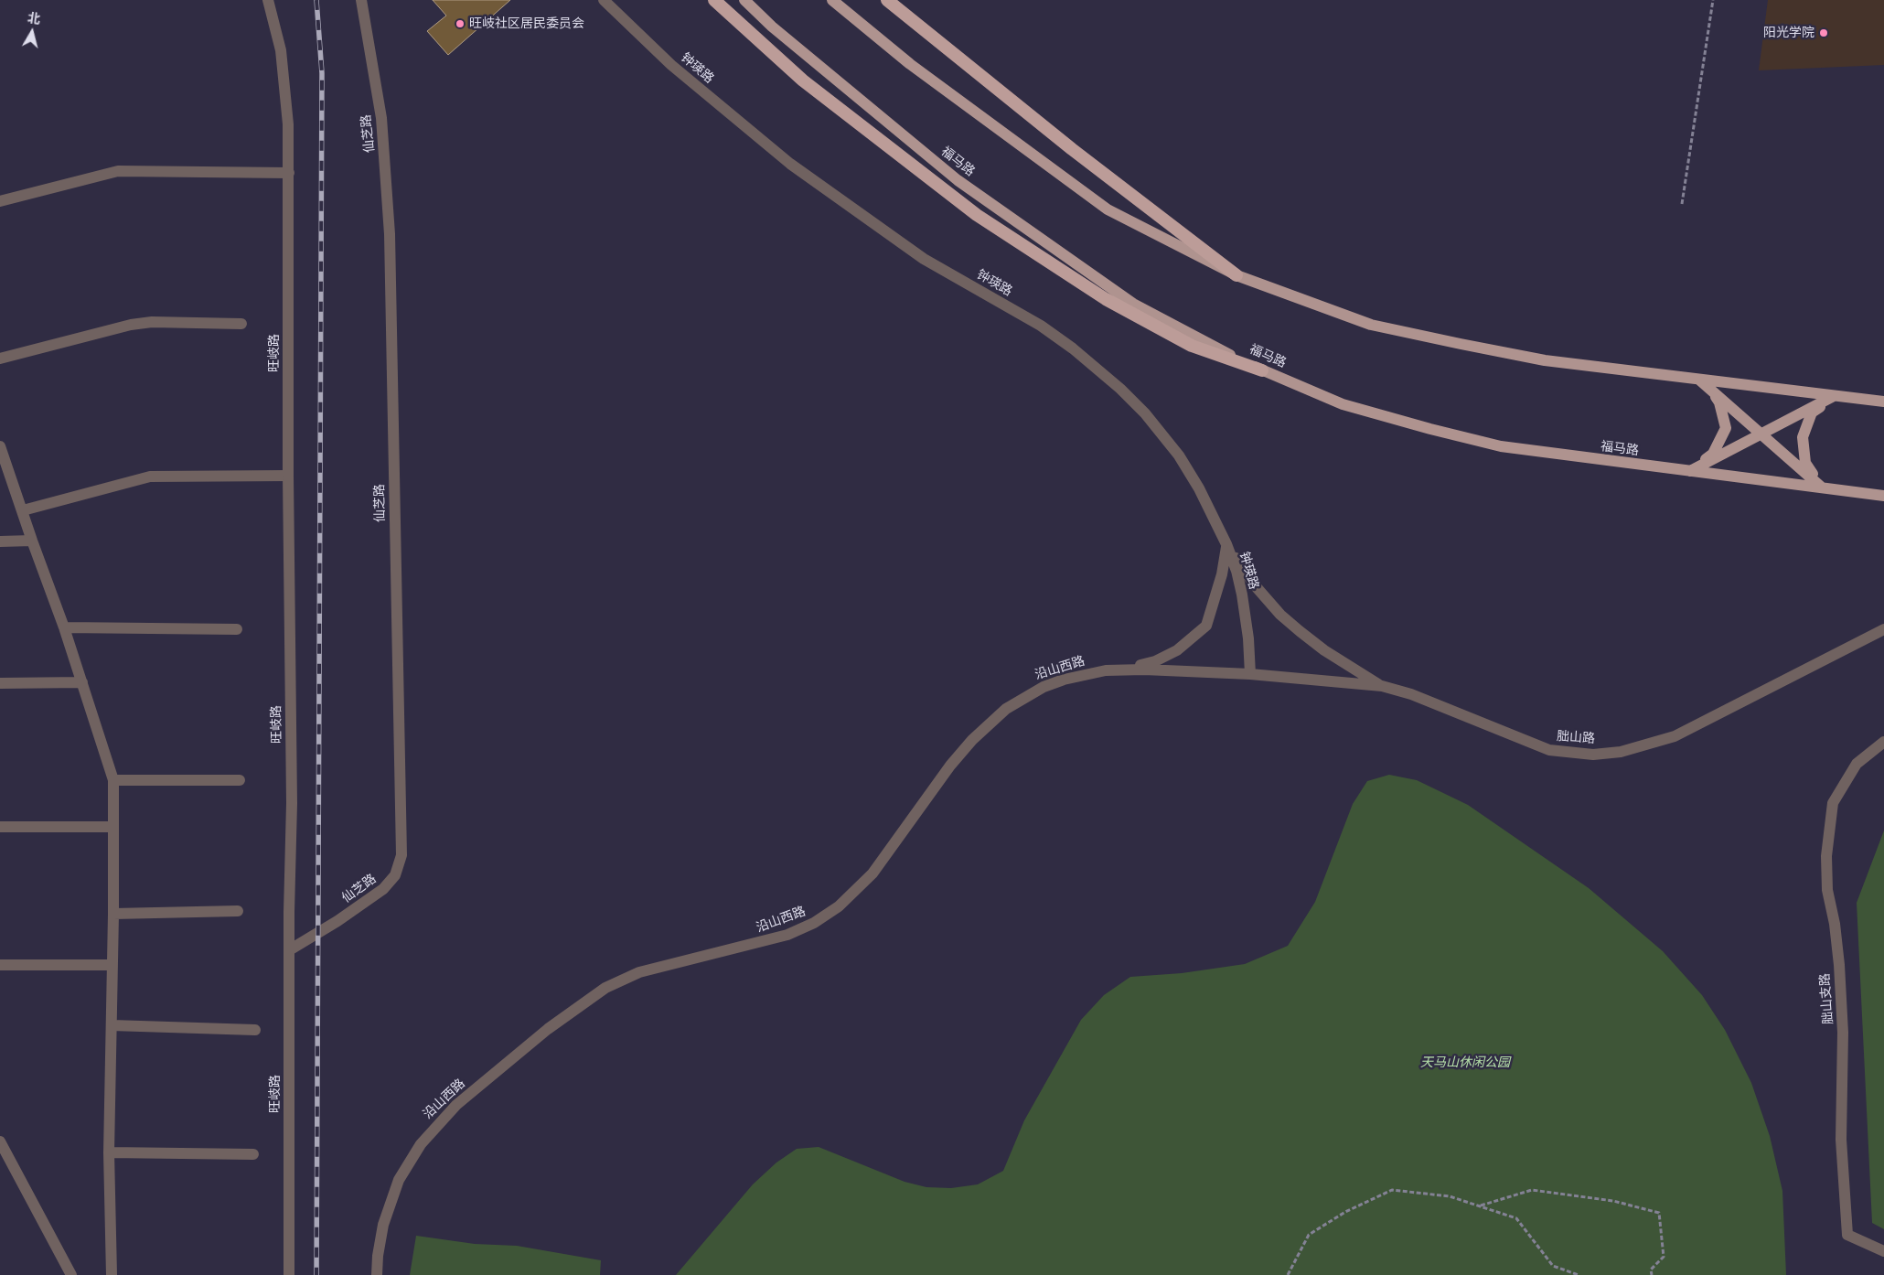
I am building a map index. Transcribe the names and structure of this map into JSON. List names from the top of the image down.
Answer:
{
  "streets": {
    "main road": ["福马路"],
    "street": [
      "钟瑛路",
      "仙芝路",
      "旺岐路",
      "沿山西路",
      "胐山路",
      "胐山支路"
    ]
  },
  "crossings": [
    ["钟瑛路", "沿山西路"],
    ["钟瑛路", "胐山路"],
    ["仙芝路", "旺岐路"],
    ["沿山西路", "胐山路"]
  ],
  "parks": ["天马山休闲公园"],
  "places": ["旺岐社区居民委员会", "阳光学院"],
  "north": "top"
}
